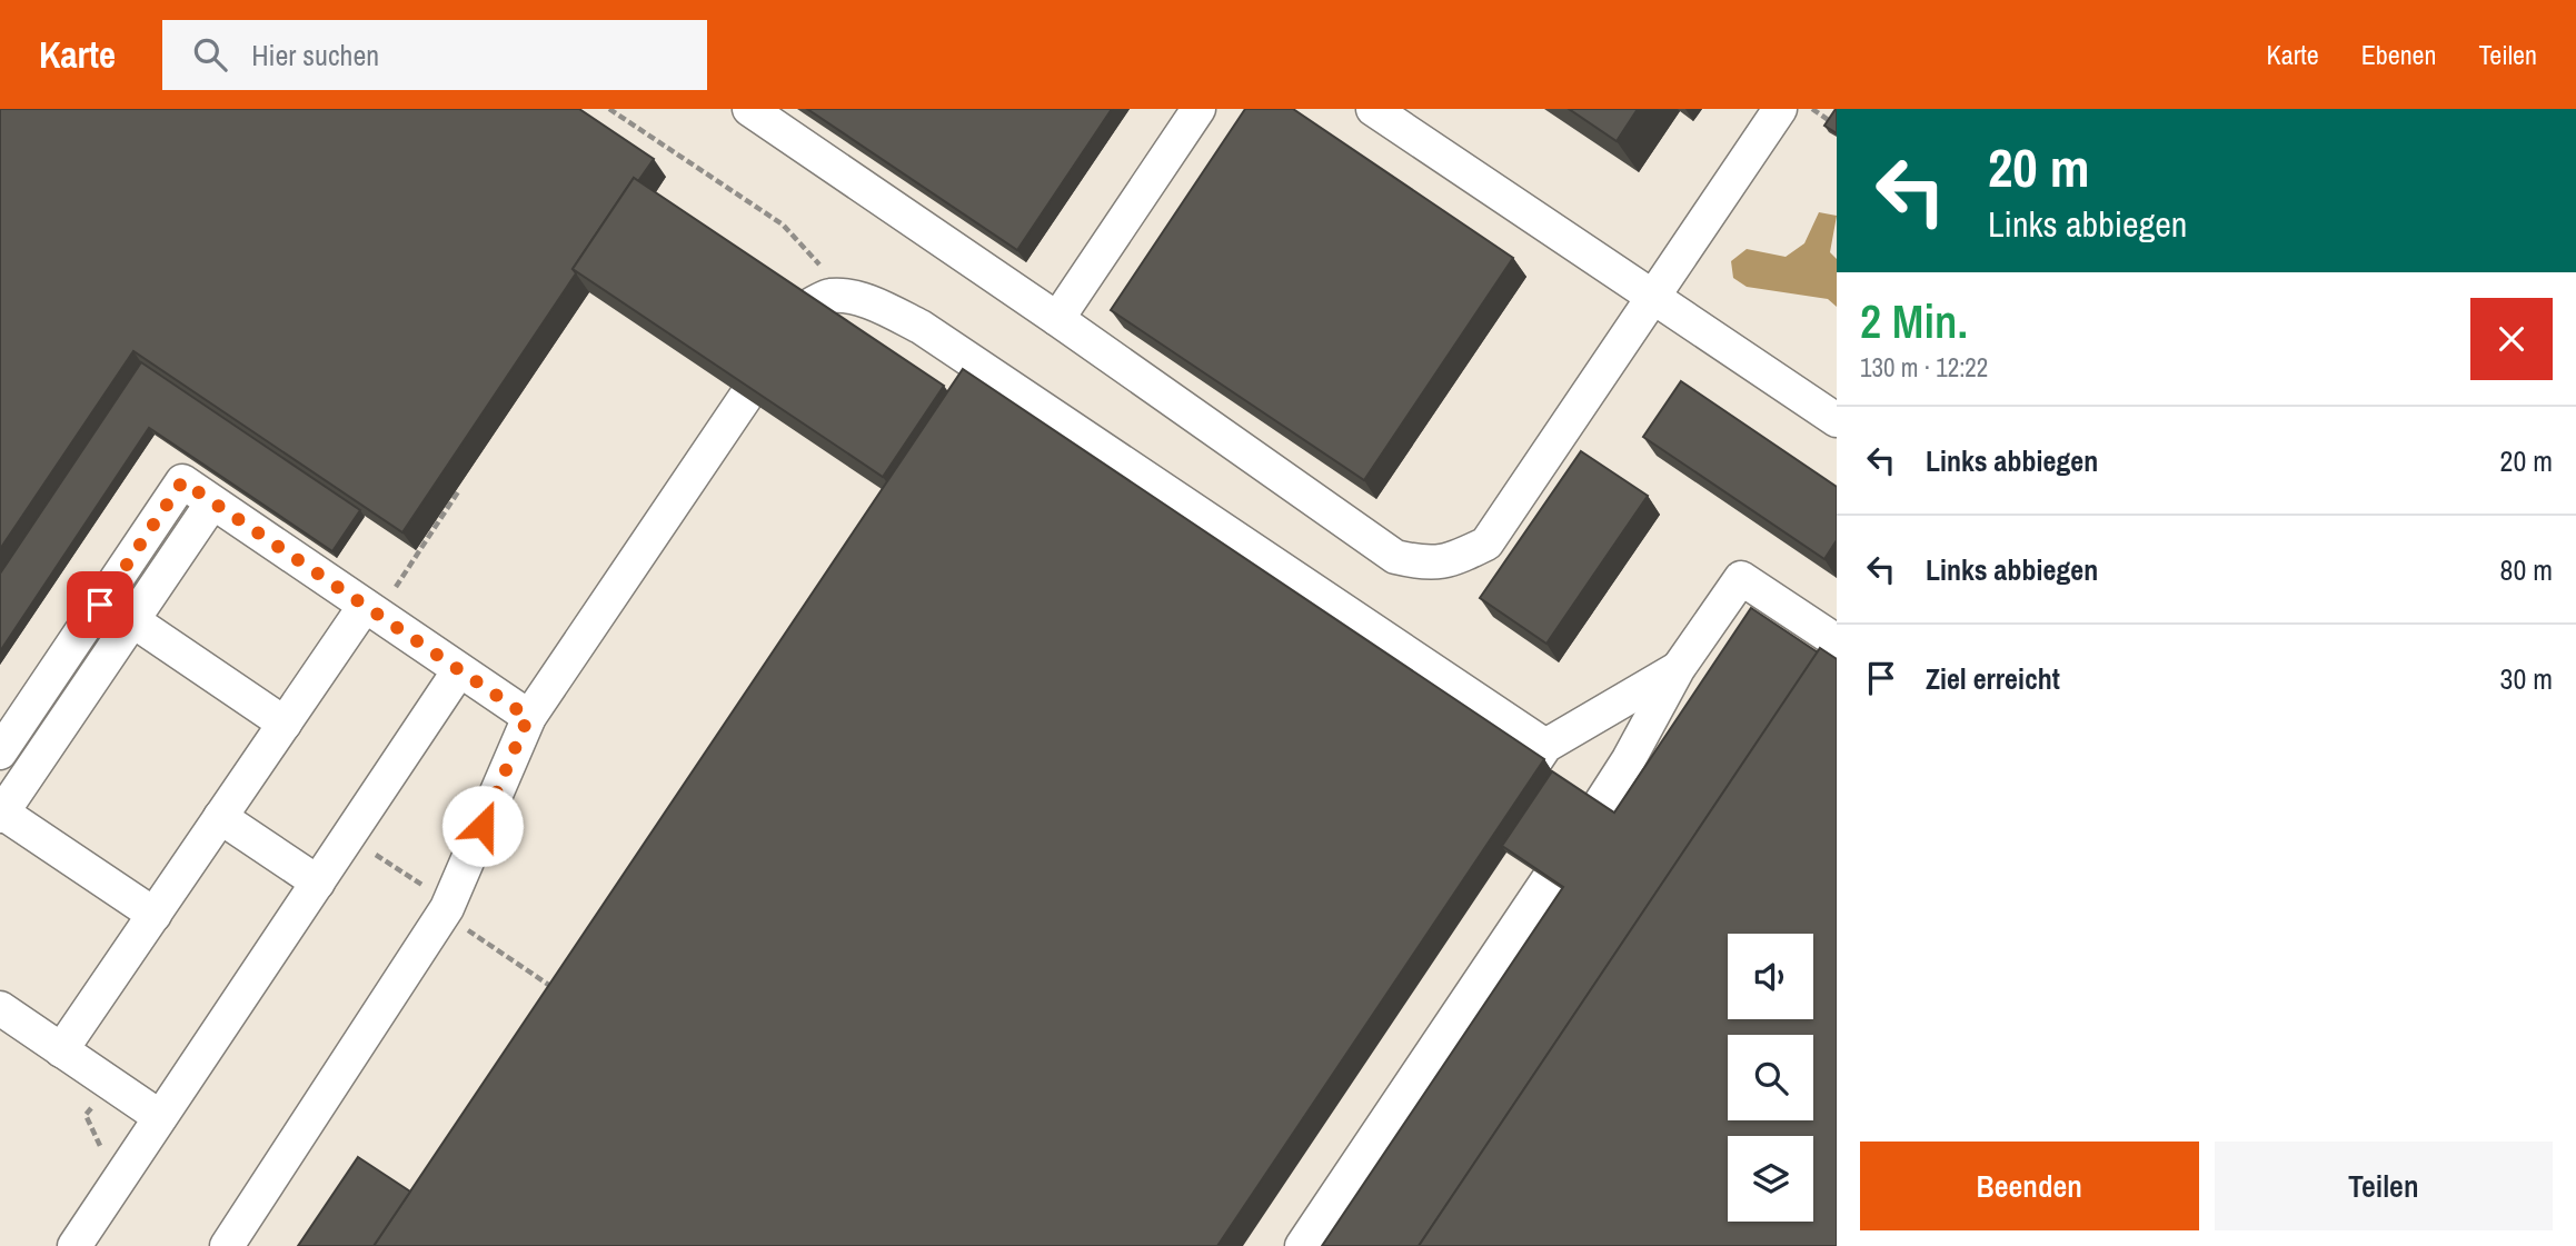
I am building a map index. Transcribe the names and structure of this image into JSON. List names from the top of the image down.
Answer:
{
  "page": {
    "header": "Karte",
    "search": "Hier suchen",
    "nav": ["Karte", "Ebenen", "Teilen"],
    "turn": ["20 m", "Links abbiegen"],
    "heading": ["2 Min.", "130 m · 12:22"],
    "list": [
      {
        "name": "Links abbiegen",
        "value": "20 m"
      },
      {
        "name": "Links abbiegen",
        "value": "80 m"
      },
      {
        "name": "Ziel erreicht",
        "value": "30 m"
      }
    ],
    "buttons": ["Beenden", "Teilen"]
  }
}
